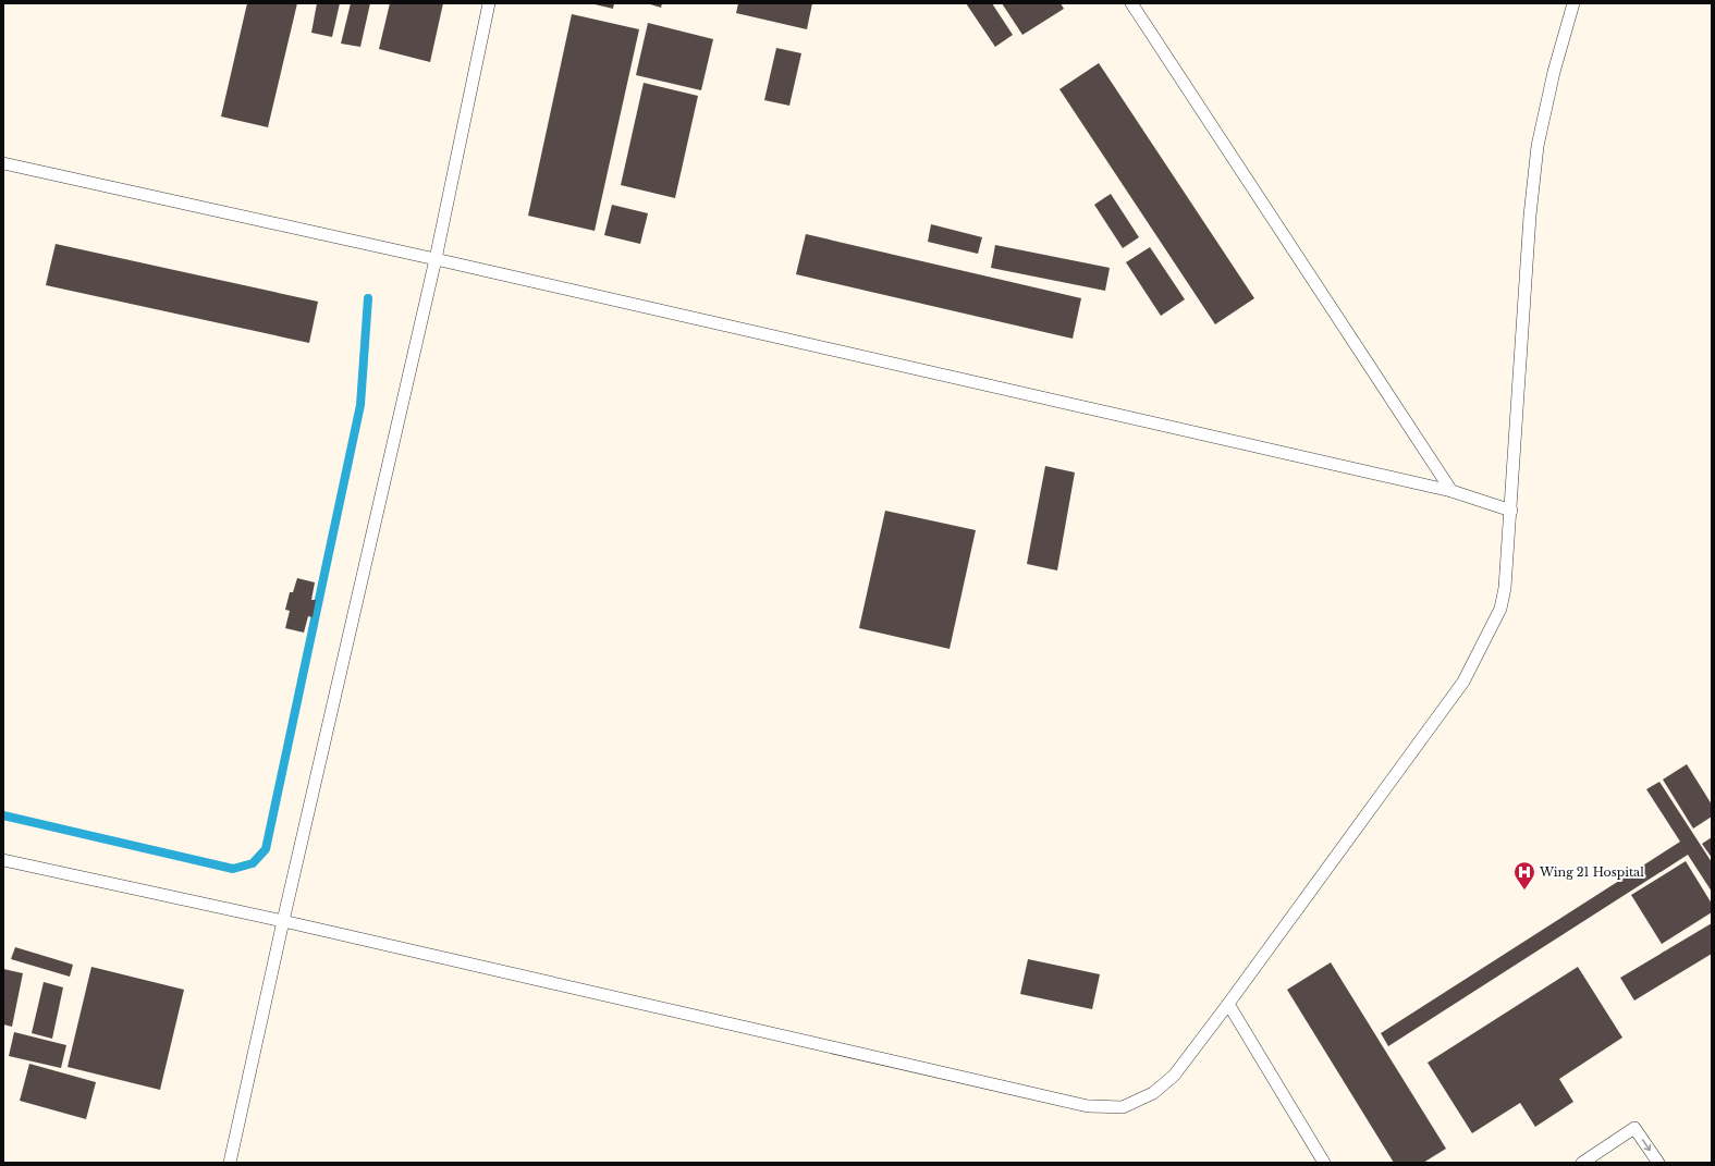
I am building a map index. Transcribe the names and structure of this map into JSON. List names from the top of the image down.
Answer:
{
  "places": {
    "hospital": ["Wing 21 Hospital"]
  }
}
